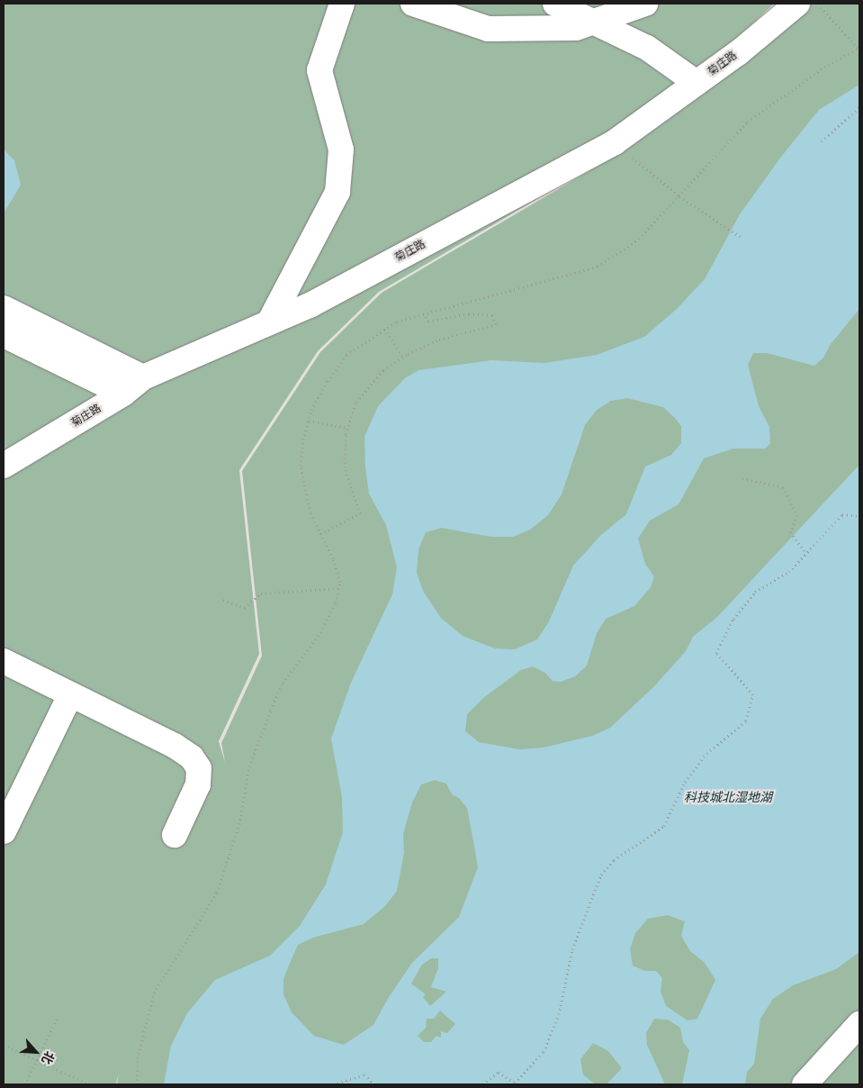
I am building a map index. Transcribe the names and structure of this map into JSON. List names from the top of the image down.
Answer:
{
  "streets": {
    "street": ["菊庄路"]
  },
  "water": ["科技城北湿地湖"],
  "north": "bottom right"
}
